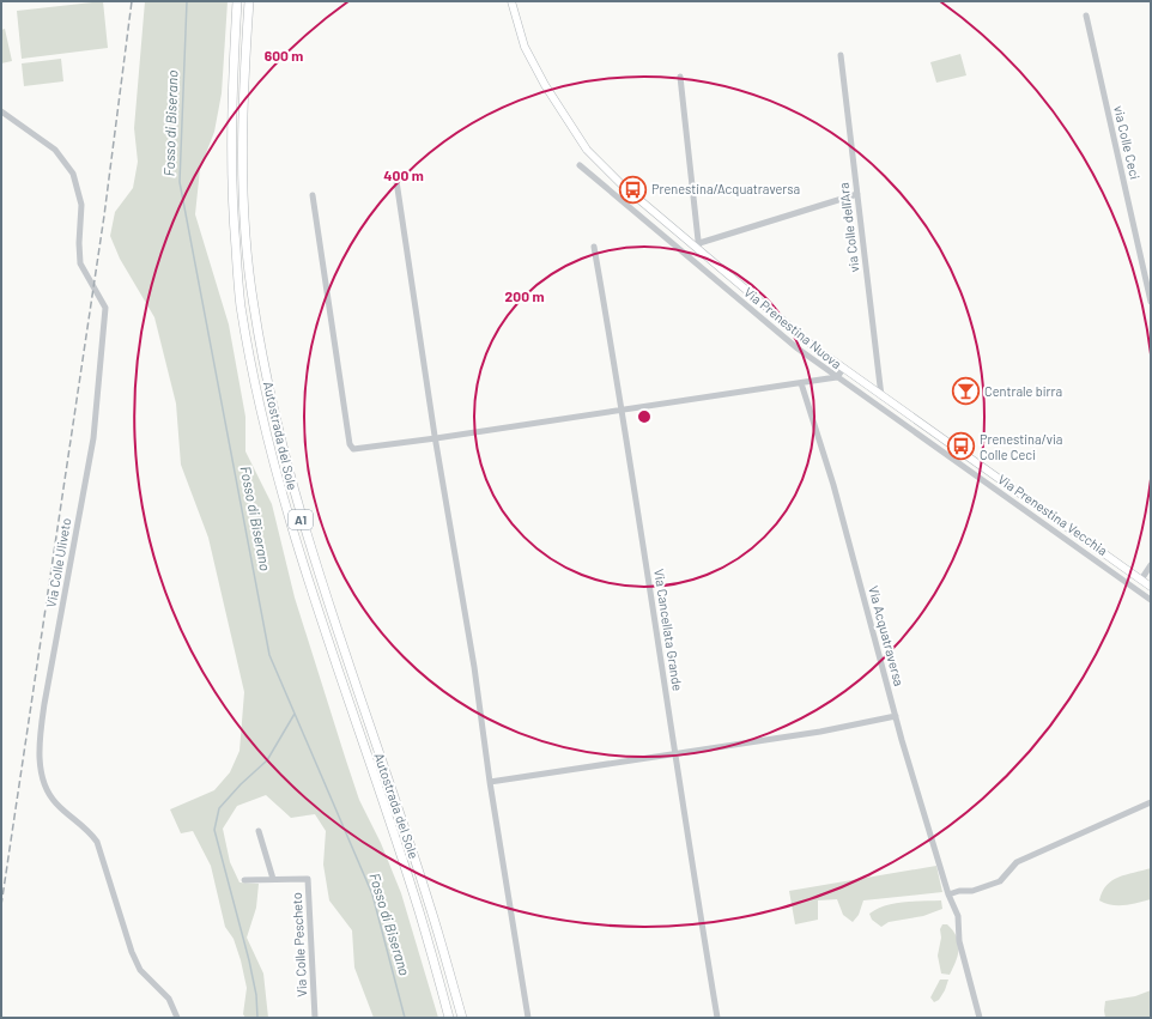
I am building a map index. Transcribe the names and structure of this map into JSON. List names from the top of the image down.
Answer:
{
  "streets": {
    "highway": ["Autostrada del Sole", "A1"],
    "main road": ["Via Prenestina Nuova"],
    "street": [
      "via Colle Ceci",
      "via Colle dell'Ara",
      "Via Prenestina Vecchia",
      "Via Colle Uliveto",
      "Via Cancellata Grande",
      "Via Acquatraversa",
      "Via Colle Pescheto"
    ]
  },
  "crossings": [
    ["via Colle dell'Ara", "Via Prenestina Nuova"]
  ],
  "water": ["Fosso di Biserano"],
  "places": {
    "bus stop": ["Prenestina/Acquatraversa", "Prenestina/via Colle Ceci"],
    "bar": ["Centrale birra"]
  },
  "rings": ["600 m", "400 m", "200 m"]
}
